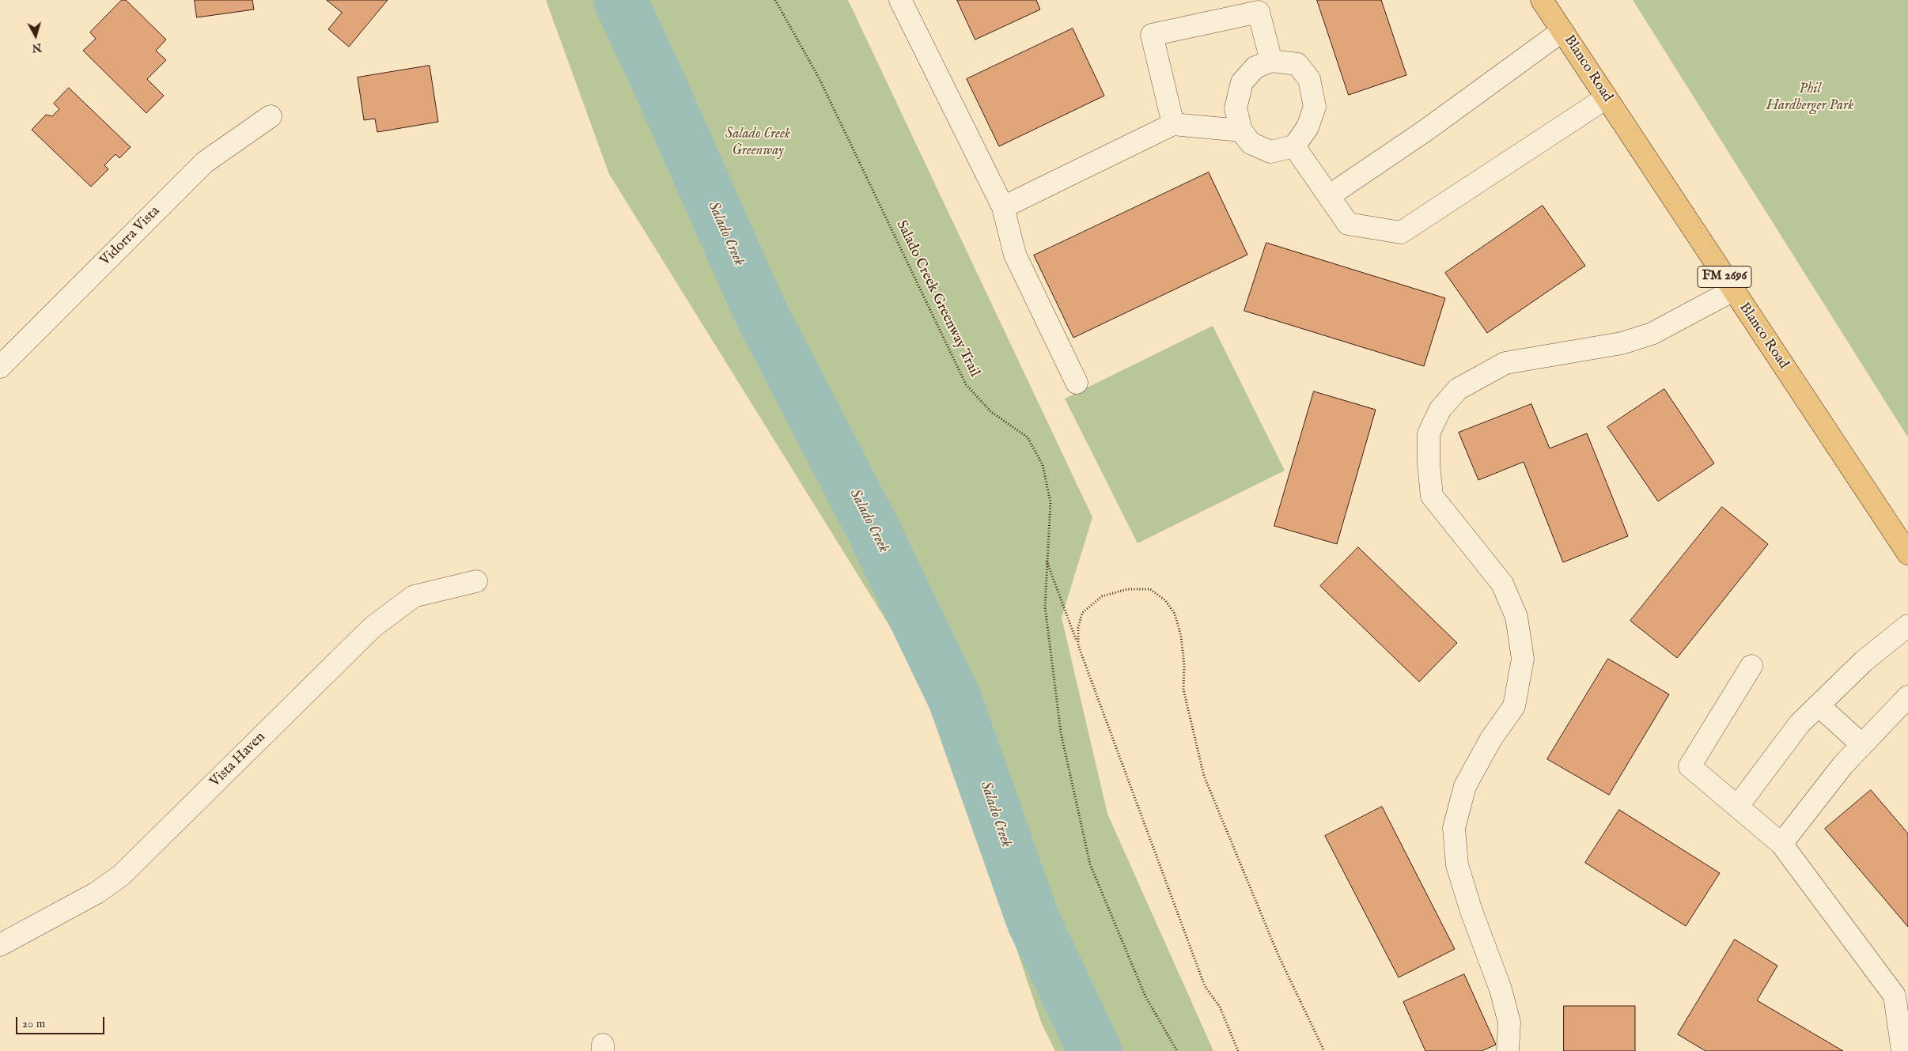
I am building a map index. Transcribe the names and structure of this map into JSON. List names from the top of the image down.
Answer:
{
  "streets": {
    "main road": ["Blanco Road", "FM 2696"],
    "street": ["Vidorra Vista", "Vista Haven"],
    "path": ["Salado Creek Greenway Trail"]
  },
  "water": ["Salado Creek"],
  "parks": ["Phil Hardberger Park", "Salado Creek Greenway"],
  "scale_bar": "20 m",
  "north": "bottom"
}
